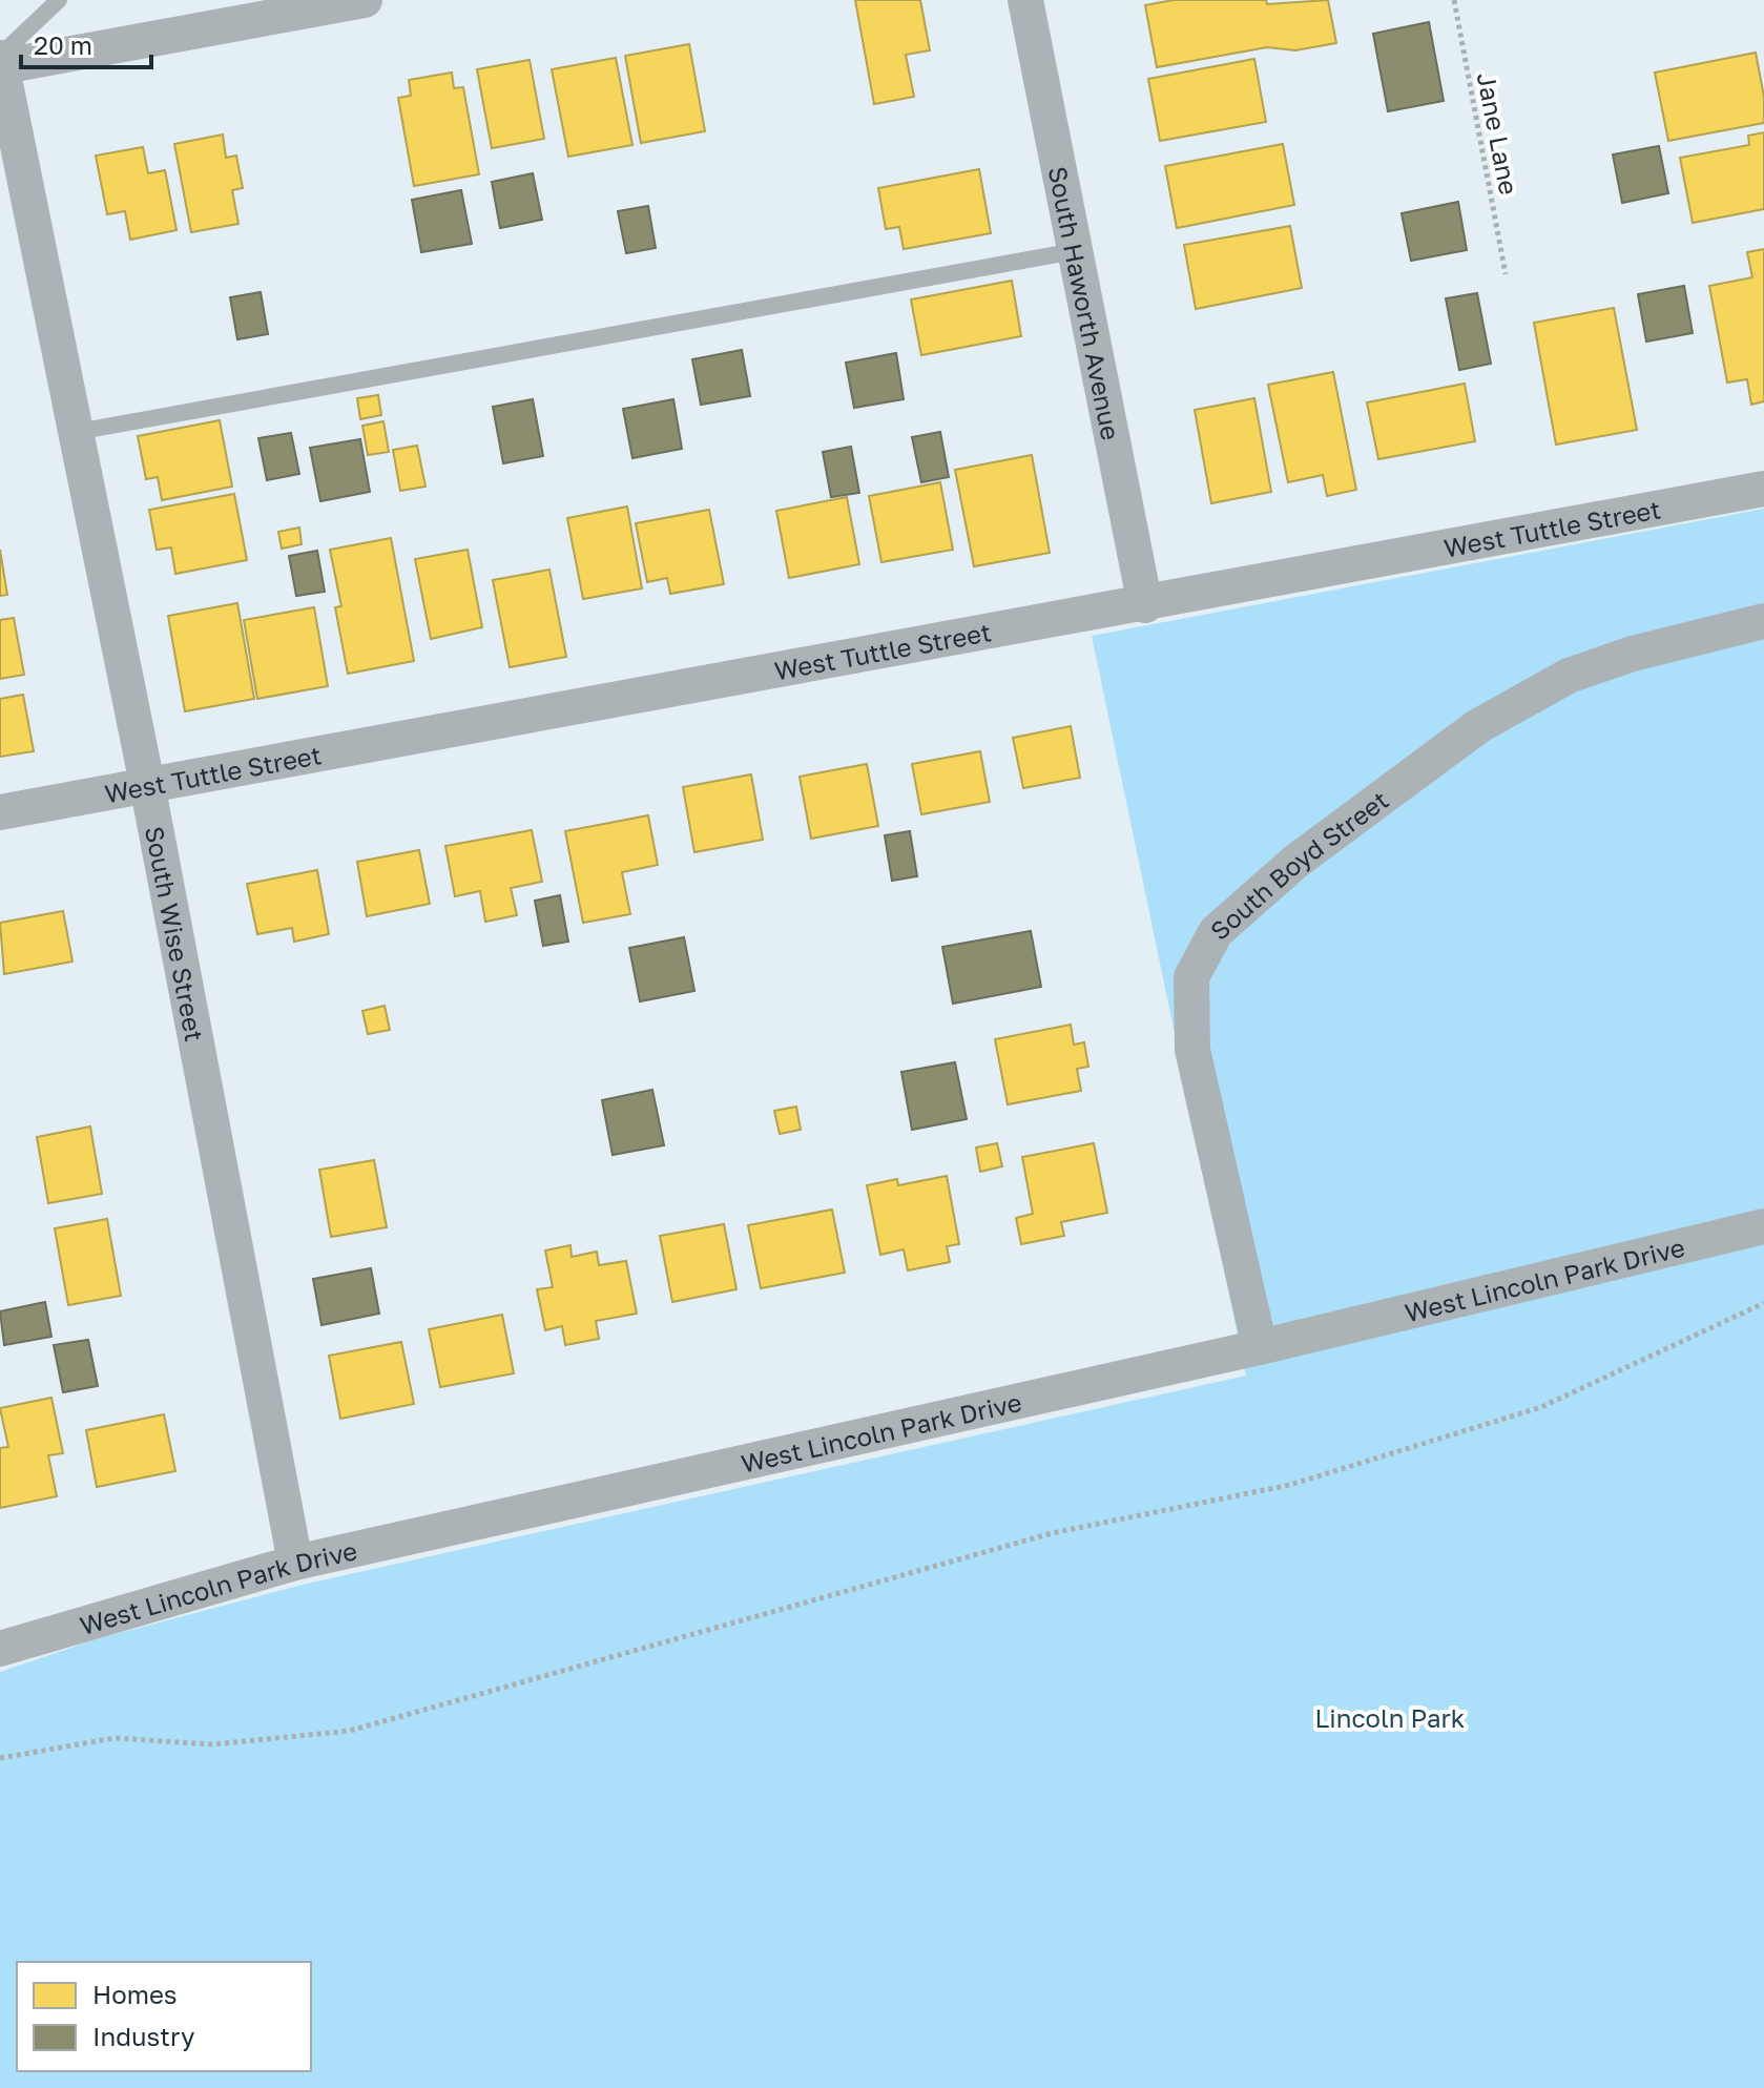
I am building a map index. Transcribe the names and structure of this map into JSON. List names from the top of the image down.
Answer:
{
  "streets": {
    "street": [
      "South Haworth Avenue",
      "West Tuttle Street",
      "South Boyd Street",
      "South Wise Street",
      "West Lincoln Park Drive"
    ],
    "path": ["Jane Lane"]
  },
  "crossings": [
    ["South Haworth Avenue", "West Tuttle Street"],
    ["West Tuttle Street", "South Wise Street"],
    ["South Boyd Street", "West Lincoln Park Drive"],
    ["South Wise Street", "West Lincoln Park Drive"]
  ],
  "parks": ["Lincoln Park"],
  "legend": ["Homes", "Industry"],
  "scale_bar": "20 m"
}
